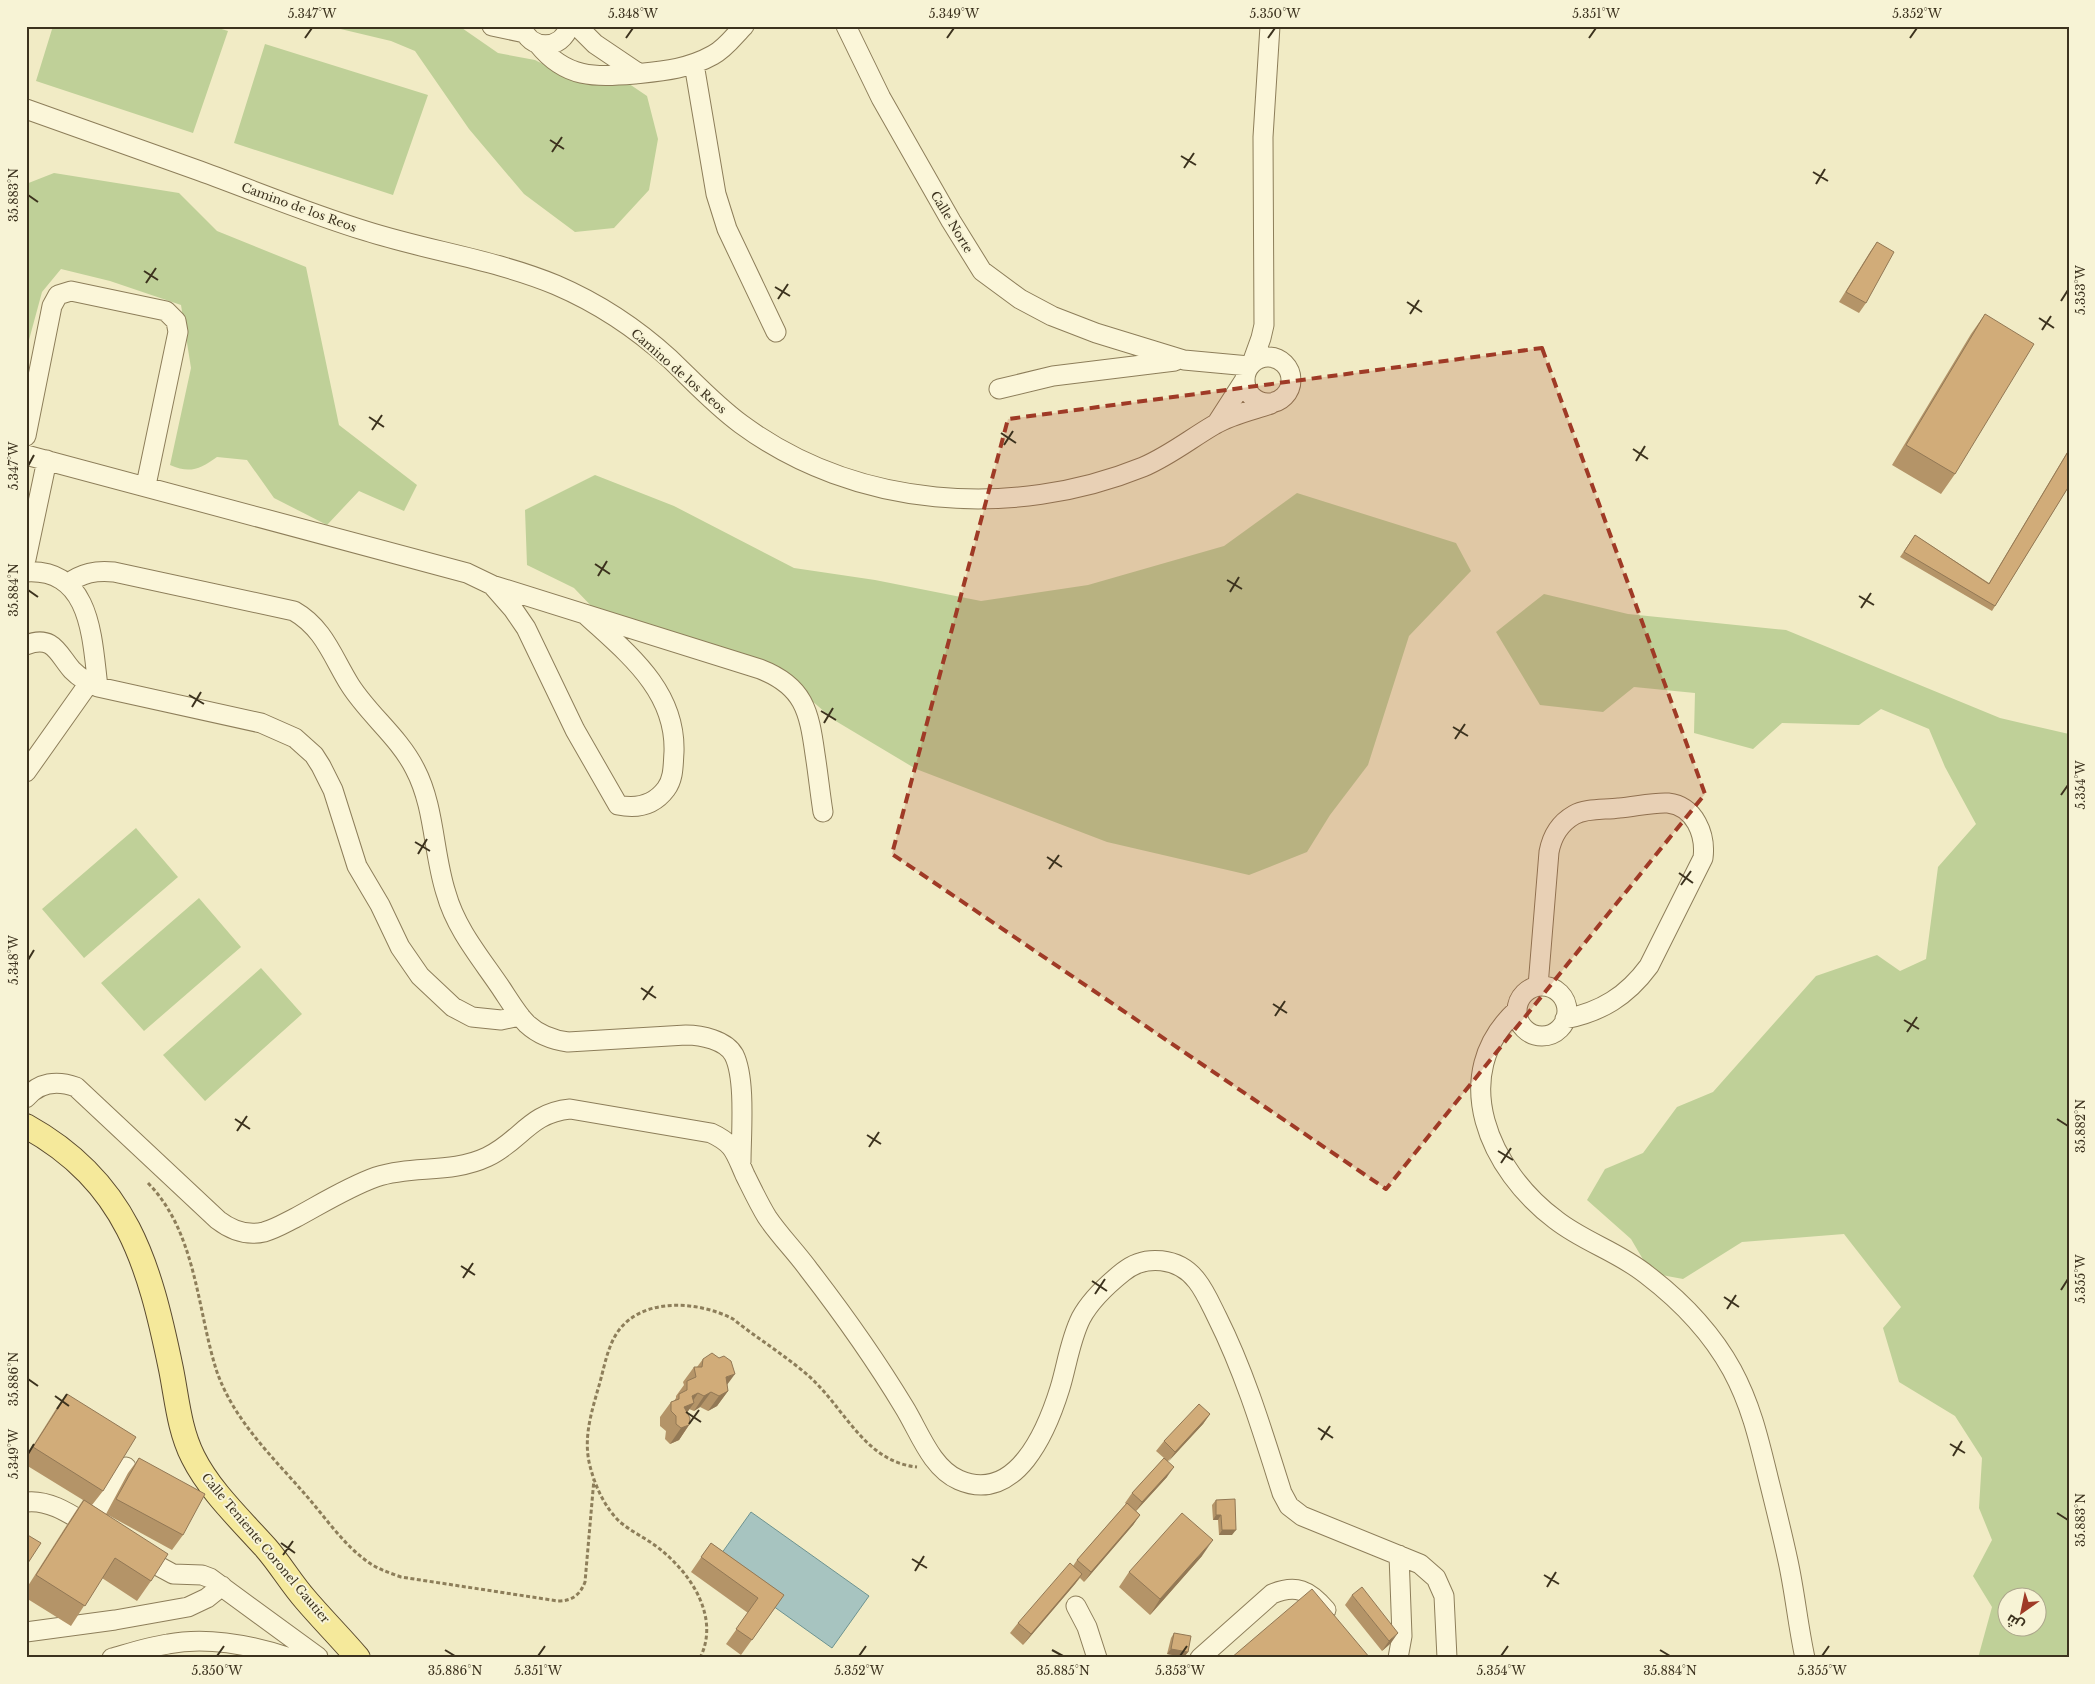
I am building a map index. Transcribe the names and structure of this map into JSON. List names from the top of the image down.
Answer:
{
  "streets": {
    "main road": ["Calle Teniente Coronel Gautier"],
    "street": ["Camino de los Reos", "Calle Norte"]
  },
  "north": "bottom left",
  "coordinates": [
    "5.347°W",
    "5.348°W",
    "5.349°W",
    "5.350°W",
    "5.351°W",
    "5.352°W",
    "35.883°N",
    "5.353°W",
    "35.884°N",
    "5.354°W",
    "35.882°N",
    "5.355°W",
    "35.886°N",
    "35.885°N"
  ]
}
